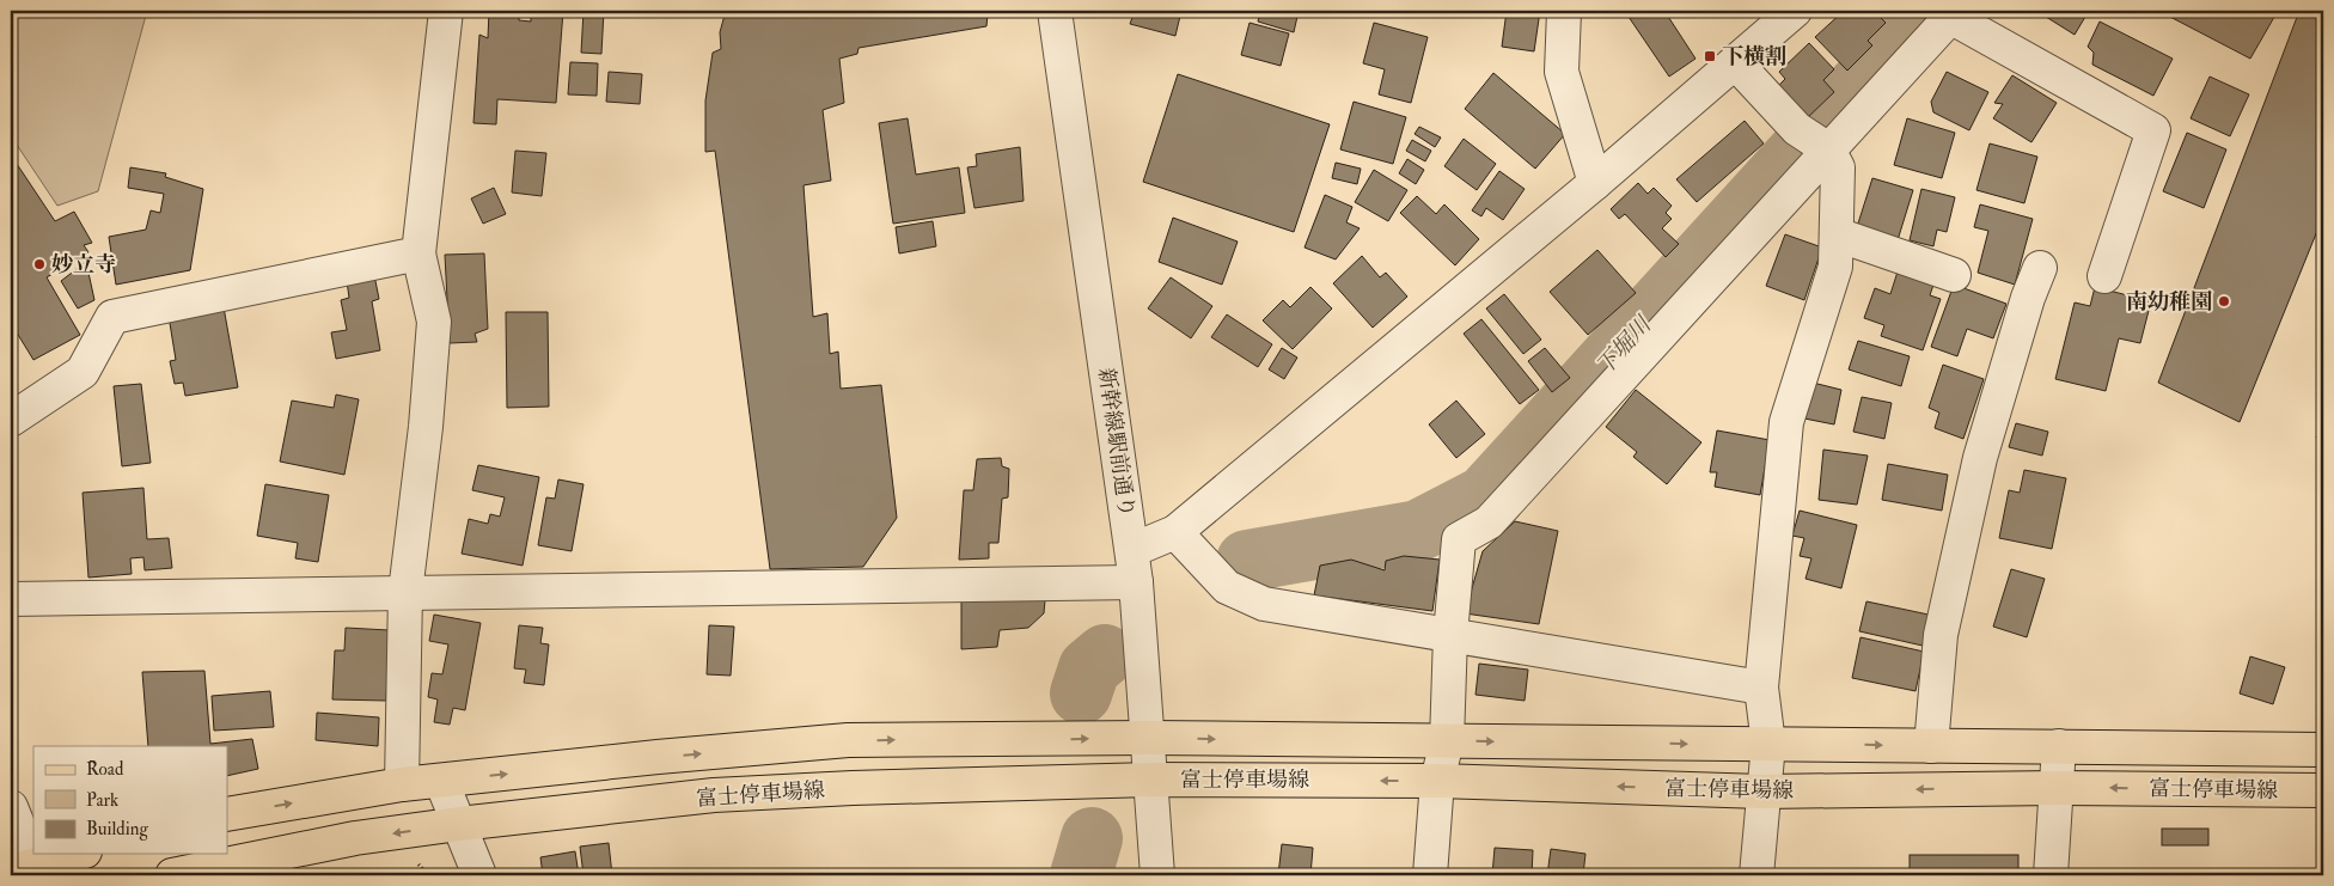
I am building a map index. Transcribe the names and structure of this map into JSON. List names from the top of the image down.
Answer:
{
  "streets": {
    "main road": ["富士停車場線"],
    "street": ["新幹線駅前通り"]
  },
  "crossings": [
    ["新幹線駅前通り", "富士停車場線"]
  ],
  "water": ["下堀川"],
  "places": {
    "transit": ["下横割"],
    "other": ["妙立寺", "南幼稚園"]
  },
  "legend": ["Road", "Park", "Building"]
}
